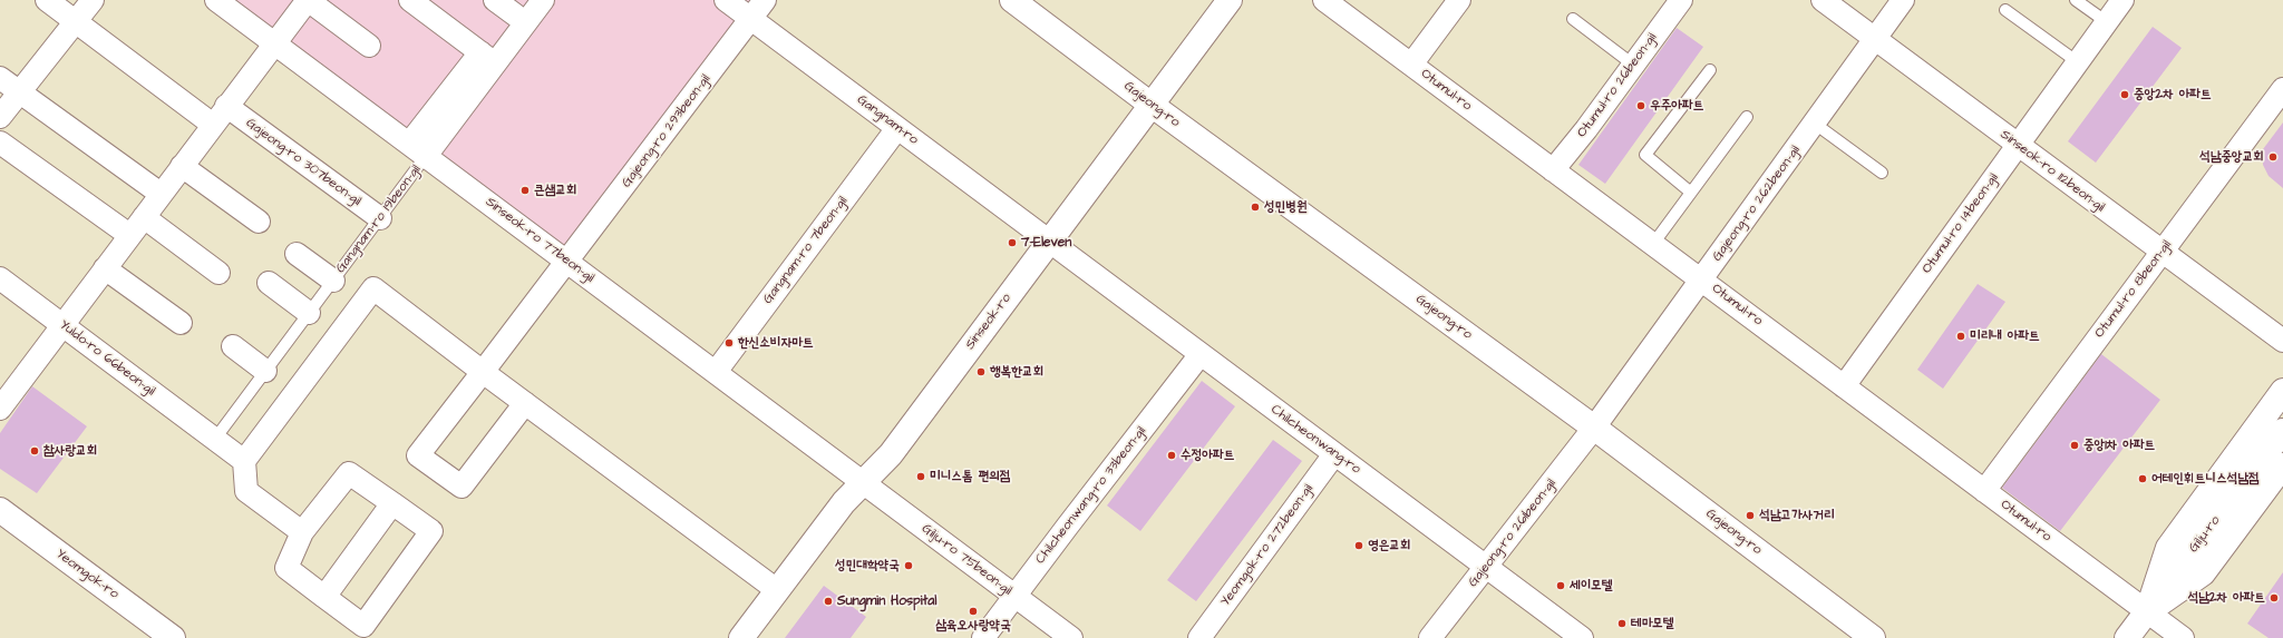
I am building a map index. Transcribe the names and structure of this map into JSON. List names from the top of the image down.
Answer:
{
  "streets": {
    "street": [
      "Otumul-ro 26beon-gil",
      "Otumul-ro",
      "Gajeong-ro",
      "Gangnam-ro",
      "Gajeong-ro 293beon-gil",
      "Gajeong-ro 307beon-gil",
      "Sinseok-ro 112beon-gil",
      "Gajeong-ro 262beon-gil",
      "Gangnam-ro 19beon-gil",
      "Otumul-ro 14beon-gil",
      "Sinseok-ro 77beon-gil",
      "Gangnam-ro 7beon-gil",
      "Otumul-ro 8beon-gil",
      "Sinseok-ro",
      "Yuldo-ro 66beon-gil",
      "Chilcheonwang-ro",
      "Chilcheonwang-ro 33beon-gil",
      "Gajeong-ro 261beon-gil",
      "Gilju-ro",
      "Yeomgok-ro 272beon-gil",
      "Gilju-ro 75beon-gil",
      "Yeomgok-ro"
    ]
  },
  "crossings": [
    ["Otumul-ro 26beon-gil", "Otumul-ro"],
    ["Otumul-ro", "Gajeong-ro 262beon-gil"],
    ["Otumul-ro", "Otumul-ro 14beon-gil"],
    ["Otumul-ro", "Otumul-ro 8beon-gil"],
    ["Otumul-ro", "Gilju-ro"],
    ["Gajeong-ro", "Gajeong-ro 262beon-gil"],
    ["Gajeong-ro", "Sinseok-ro"],
    ["Gajeong-ro", "Gajeong-ro 261beon-gil"],
    ["Gangnam-ro", "Gajeong-ro 293beon-gil"],
    ["Gangnam-ro", "Gangnam-ro 7beon-gil"],
    ["Gangnam-ro", "Sinseok-ro"],
    ["Gangnam-ro", "Chilcheonwang-ro"],
    ["Gajeong-ro 293beon-gil", "Sinseok-ro 77beon-gil"],
    ["Gajeong-ro 307beon-gil", "Gangnam-ro 19beon-gil"],
    ["Sinseok-ro 112beon-gil", "Gajeong-ro 262beon-gil"],
    ["Sinseok-ro 112beon-gil", "Otumul-ro 14beon-gil"],
    ["Sinseok-ro 112beon-gil", "Otumul-ro 8beon-gil"],
    ["Gajeong-ro 262beon-gil", "Gajeong-ro 261beon-gil"],
    ["Gangnam-ro 19beon-gil", "Sinseok-ro 77beon-gil"],
    ["Gangnam-ro 19beon-gil", "Yuldo-ro 66beon-gil"],
    ["Sinseok-ro 77beon-gil", "Gangnam-ro 7beon-gil"],
    ["Sinseok-ro 77beon-gil", "Sinseok-ro"],
    ["Sinseok-ro 77beon-gil", "Gilju-ro 75beon-gil"],
    ["Sinseok-ro", "Chilcheonwang-ro"],
    ["Sinseok-ro", "Gilju-ro 75beon-gil"],
    ["Chilcheonwang-ro", "Chilcheonwang-ro 33beon-gil"],
    ["Chilcheonwang-ro", "Gajeong-ro 261beon-gil"],
    ["Chilcheonwang-ro", "Yeomgok-ro 272beon-gil"],
    ["Chilcheonwang-ro 33beon-gil", "Gilju-ro 75beon-gil"]
  ],
  "places": [
    "중앙2차 아파트",
    "우주아파트",
    "석남중앙교회",
    "큰샘교회",
    "성민병원",
    "7-Eleven",
    "미리내 아파트",
    "한신소비자마트",
    "행복한교회",
    "중앙1차 아파트",
    "참사랑교회",
    "수정아파트",
    "미니스톰 편의점",
    "어테인휘트니스석남점",
    "석남고가사거리",
    "영은교회",
    "성민대학약국",
    "세이모텔",
    "석남2차 아파트",
    "Sungmin Hospital",
    "삼육오사랑약국",
    "테마모텔"
  ]
}
